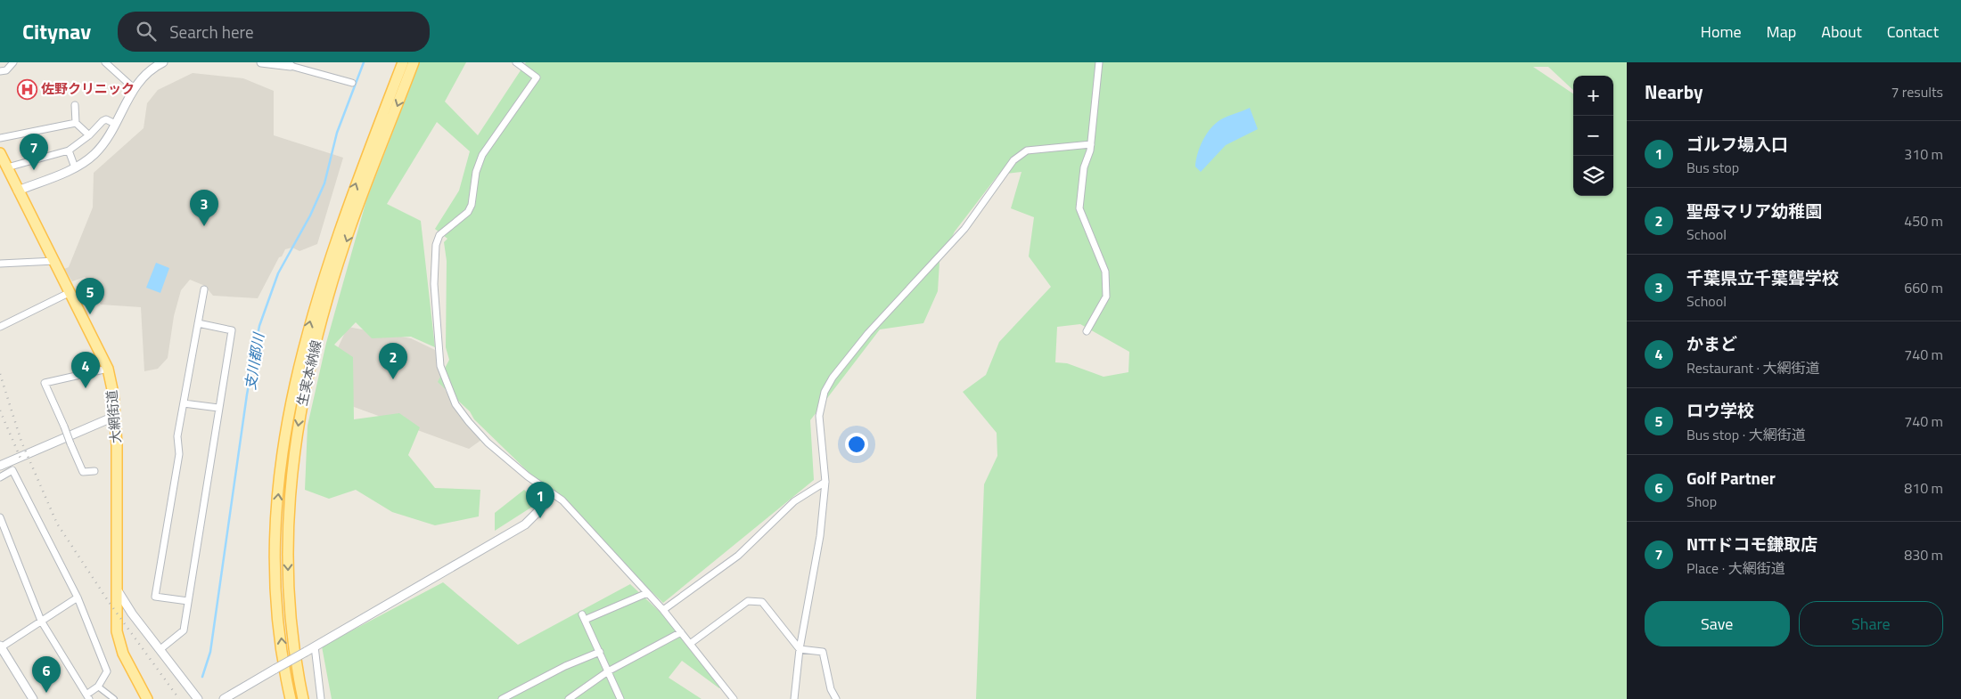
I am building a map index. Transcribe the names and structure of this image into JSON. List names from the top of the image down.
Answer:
{
  "streets": {
    "main road": ["生実本納線", "大網街道"]
  },
  "water": ["支川都川"],
  "places": {
    "hospital": ["佐野クリニック"]
  },
  "page": {
    "header": "Citynav",
    "search": "Search here",
    "nav": [
      "Home",
      "Map",
      "About",
      "Contact"
    ],
    "heading": ["Nearby", "7 results"],
    "map_buttons": ["+", "−"],
    "list": [
      {
        "mark": "1",
        "name": "ゴルフ場入口",
        "note": "Bus stop",
        "value": "310 m"
      },
      {
        "mark": "2",
        "name": "聖母マリア幼稚園",
        "note": "School",
        "value": "450 m"
      },
      {
        "mark": "3",
        "name": "千葉県立千葉聾学校",
        "note": "School",
        "value": "660 m"
      },
      {
        "mark": "4",
        "name": "かまど",
        "note": "Restaurant · 大網街道",
        "value": "740 m"
      },
      {
        "mark": "5",
        "name": "ロウ学校",
        "note": "Bus stop · 大網街道",
        "value": "740 m"
      },
      {
        "mark": "6",
        "name": "Golf Partner",
        "note": "Shop",
        "value": "810 m"
      },
      {
        "mark": "7",
        "name": "NTTドコモ鎌取店",
        "note": "Place · 大網街道",
        "value": "830 m"
      }
    ],
    "pins": [
      "7",
      "3",
      "5",
      "2",
      "4",
      "1",
      "6"
    ],
    "buttons": ["Save", "Share"]
  }
}
